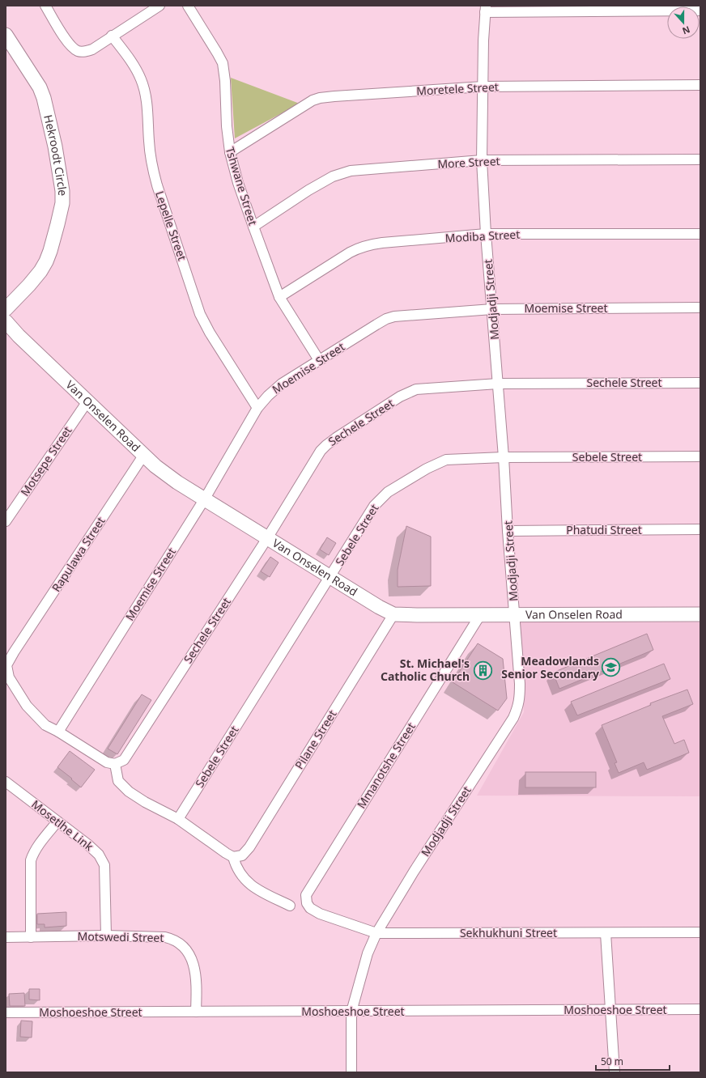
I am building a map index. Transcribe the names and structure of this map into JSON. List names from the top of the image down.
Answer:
{
  "streets": {
    "street": [
      "Moretele Street",
      "Hekroodt Circle",
      "More Street",
      "Tshwane Street",
      "Lepelle Street",
      "Modiba Street",
      "Modjadji Street",
      "Moemise Street",
      "Sechele Street",
      "Van Onselen Road",
      "Sebele Street",
      "Motsepe Street",
      "Phatudi Street",
      "Rapulawa Street",
      "Pilane Street",
      "Mmanotshe Street",
      "Mosetlhe Link",
      "Sekhukhuni Street",
      "Motswedi Street",
      "Moshoeshoe Street"
    ]
  },
  "crossings": [
    ["Moretele Street", "Tshwane Street"],
    ["Moretele Street", "Modjadji Street"],
    ["More Street", "Tshwane Street"],
    ["More Street", "Modjadji Street"],
    ["Tshwane Street", "Modiba Street"],
    ["Tshwane Street", "Moemise Street"],
    ["Lepelle Street", "Moemise Street"],
    ["Modiba Street", "Modjadji Street"],
    ["Modjadji Street", "Moemise Street"],
    ["Modjadji Street", "Sechele Street"],
    ["Modjadji Street", "Van Onselen Road"],
    ["Modjadji Street", "Sebele Street"],
    ["Modjadji Street", "Phatudi Street"],
    ["Modjadji Street", "Sekhukhuni Street"],
    ["Modjadji Street", "Moshoeshoe Street"],
    ["Moemise Street", "Van Onselen Road"],
    ["Sechele Street", "Van Onselen Road"],
    ["Van Onselen Road", "Sebele Street"],
    ["Van Onselen Road", "Motsepe Street"],
    ["Van Onselen Road", "Rapulawa Street"],
    ["Van Onselen Road", "Pilane Street"],
    ["Van Onselen Road", "Mmanotshe Street"],
    ["Mmanotshe Street", "Sekhukhuni Street"],
    ["Mosetlhe Link", "Motswedi Street"],
    ["Motswedi Street", "Moshoeshoe Street"]
  ],
  "places": {
    "school or university": ["Meadowlands Senior Secondary"],
    "building": ["St. Michael's Catholic Church"]
  },
  "scale_bar": "50 m",
  "north": "bottom"
}
